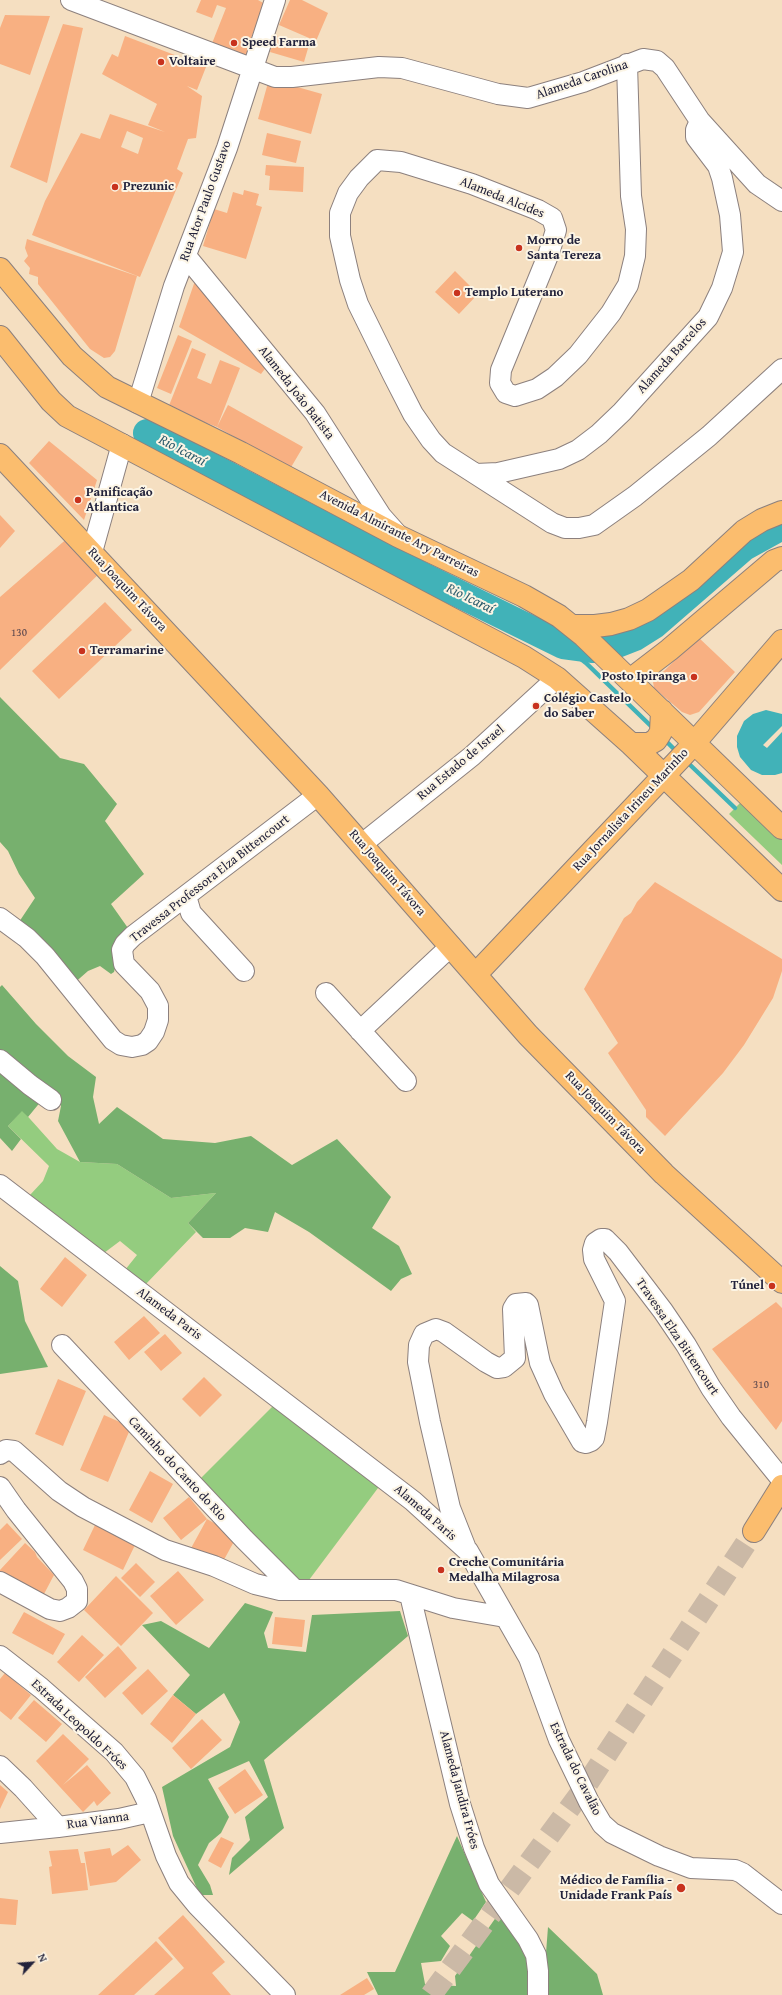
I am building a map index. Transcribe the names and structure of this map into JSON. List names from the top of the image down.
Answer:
{
  "streets": {
    "main road": ["Avenida Almirante Ary Parreiras", "Rua Joaquim Távora", "Rua Jornalista Irineu Marinho"],
    "street": [
      "Alameda Carolina",
      "Alameda Alcides",
      "Rua Ator Paulo Gustavo",
      "Alameda Barcelos",
      "Alameda João Batista",
      "Rua Estado de Israel",
      "Travessa Professora Elza Bittencourt",
      "Alameda Paris",
      "Travessa Elza Bittencourt",
      "Caminho do Canto do Rio",
      "Estrada Leopoldo Fróes",
      "Estrada do Cavalão",
      "Alameda Jandira Fróes",
      "Rua Vianna"
    ]
  },
  "crossings": [
    ["Alameda Carolina", "Alameda Alcides"],
    ["Alameda Carolina", "Rua Ator Paulo Gustavo"],
    ["Alameda Carolina", "Alameda Barcelos"],
    ["Alameda Alcides", "Alameda Barcelos"],
    ["Rua Ator Paulo Gustavo", "Alameda João Batista"],
    ["Rua Ator Paulo Gustavo", "Avenida Almirante Ary Parreiras"],
    ["Alameda João Batista", "Avenida Almirante Ary Parreiras"],
    ["Avenida Almirante Ary Parreiras", "Rua Estado de Israel"],
    ["Avenida Almirante Ary Parreiras", "Rua Jornalista Irineu Marinho"],
    ["Rua Joaquim Távora", "Rua Estado de Israel"],
    ["Rua Joaquim Távora", "Rua Jornalista Irineu Marinho"],
    ["Rua Joaquim Távora", "Travessa Professora Elza Bittencourt"],
    ["Alameda Paris", "Travessa Elza Bittencourt"],
    ["Alameda Paris", "Estrada do Cavalão"],
    ["Estrada Leopoldo Fróes", "Rua Vianna"]
  ],
  "water": ["Rio Icaraí"],
  "places": [
    "Speed Farma",
    "Voltaire",
    "Prezunic",
    "Morro de Santa Tereza",
    "Templo Luterano",
    "Panificação Atlantica",
    "Terramarine",
    "Posto Ipiranga",
    "Colégio Castelo do Saber",
    "Túnel",
    "Creche Comunitária Medalha Milagrosa",
    "Médico de Família - Unidade Frank País"
  ],
  "house_numbers": ["130", "310"],
  "north": "top right"
}
